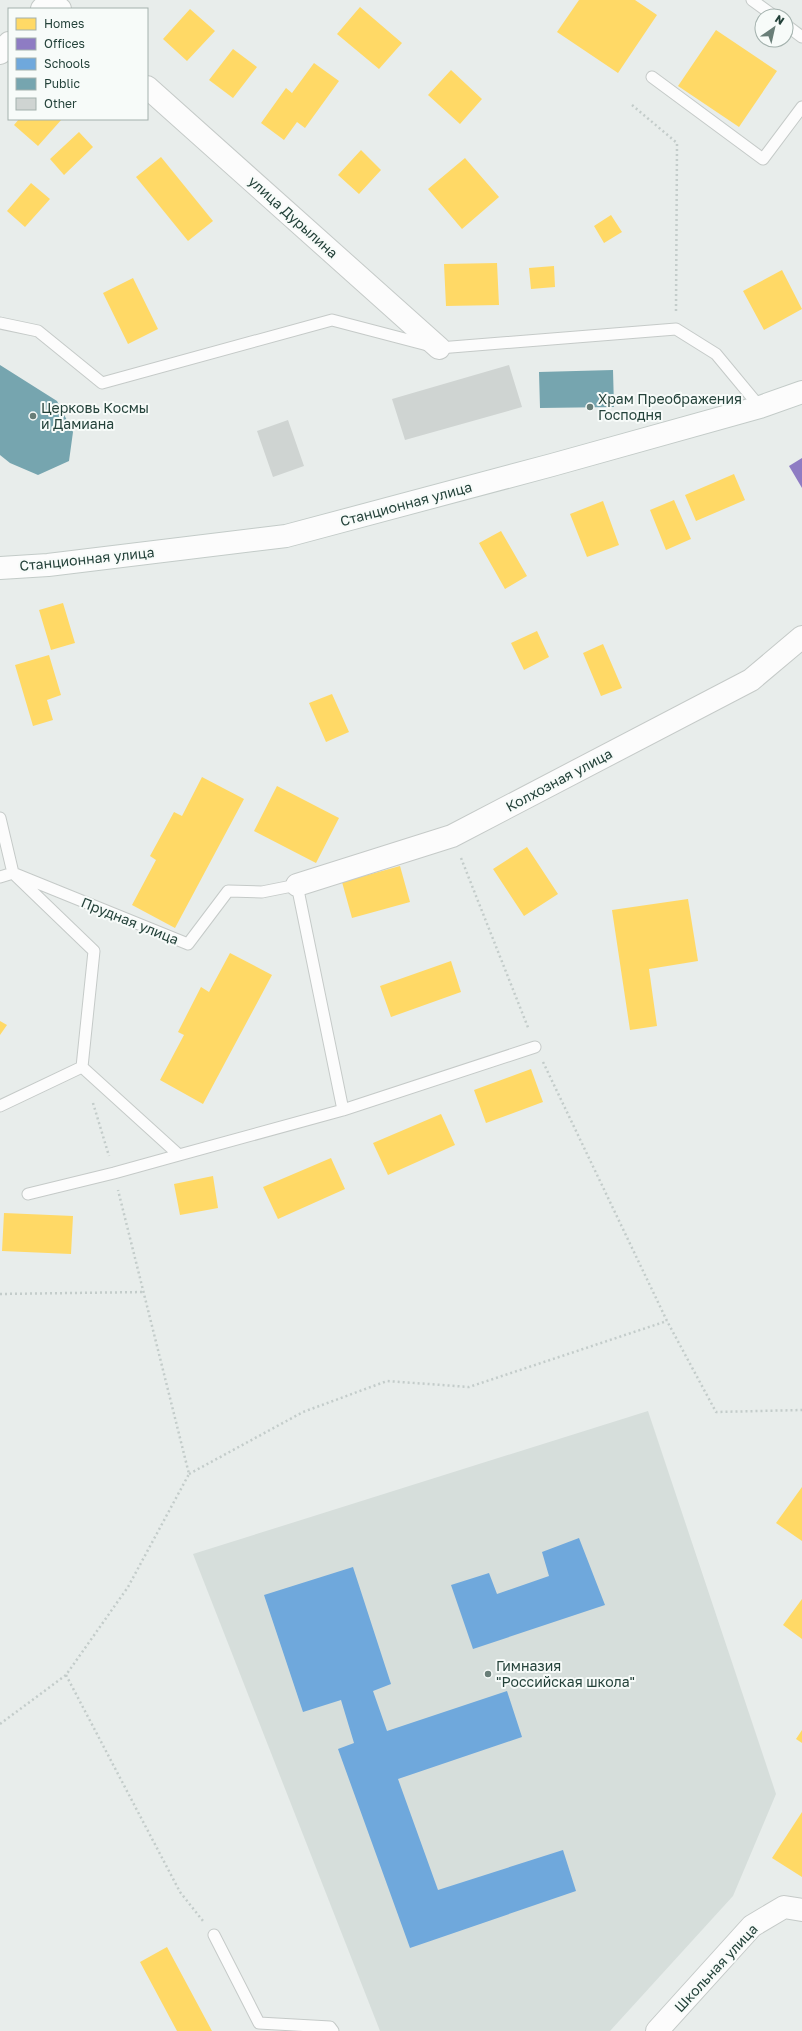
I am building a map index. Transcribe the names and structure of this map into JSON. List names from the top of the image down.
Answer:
{
  "streets": {
    "street": [
      "улица Дурылина",
      "Станционная улица",
      "Колхозная улица",
      "Школьная улица"
    ],
    "lane": ["Прудная улица"]
  },
  "crossings": [
    ["Колхозная улица", "Прудная улица"]
  ],
  "places": ["Храм Преображения Господня", "Церковь Космы и Дамиана", "Гимназия \"Российская школа\""],
  "legend": [
    "Homes",
    "Offices",
    "Schools",
    "Public",
    "Other"
  ],
  "north": "top right"
}
